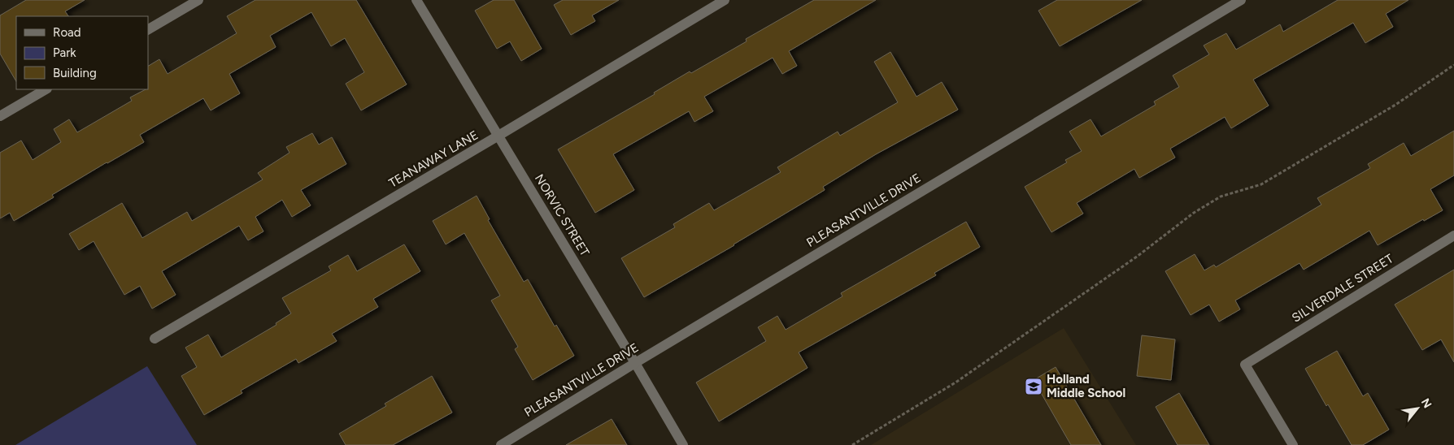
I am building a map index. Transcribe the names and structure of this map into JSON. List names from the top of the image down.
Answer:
{
  "streets": {
    "street": [
      "TEANAWAY LANE",
      "PLEASANTVILLE DRIVE",
      "NORVIC STREET",
      "SILVERDALE STREET"
    ]
  },
  "crossings": [
    ["TEANAWAY LANE", "NORVIC STREET"],
    ["PLEASANTVILLE DRIVE", "NORVIC STREET"]
  ],
  "places": {
    "school or university": ["Holland Middle School"]
  },
  "legend": ["Road", "Park", "Building"],
  "north": "top right"
}
